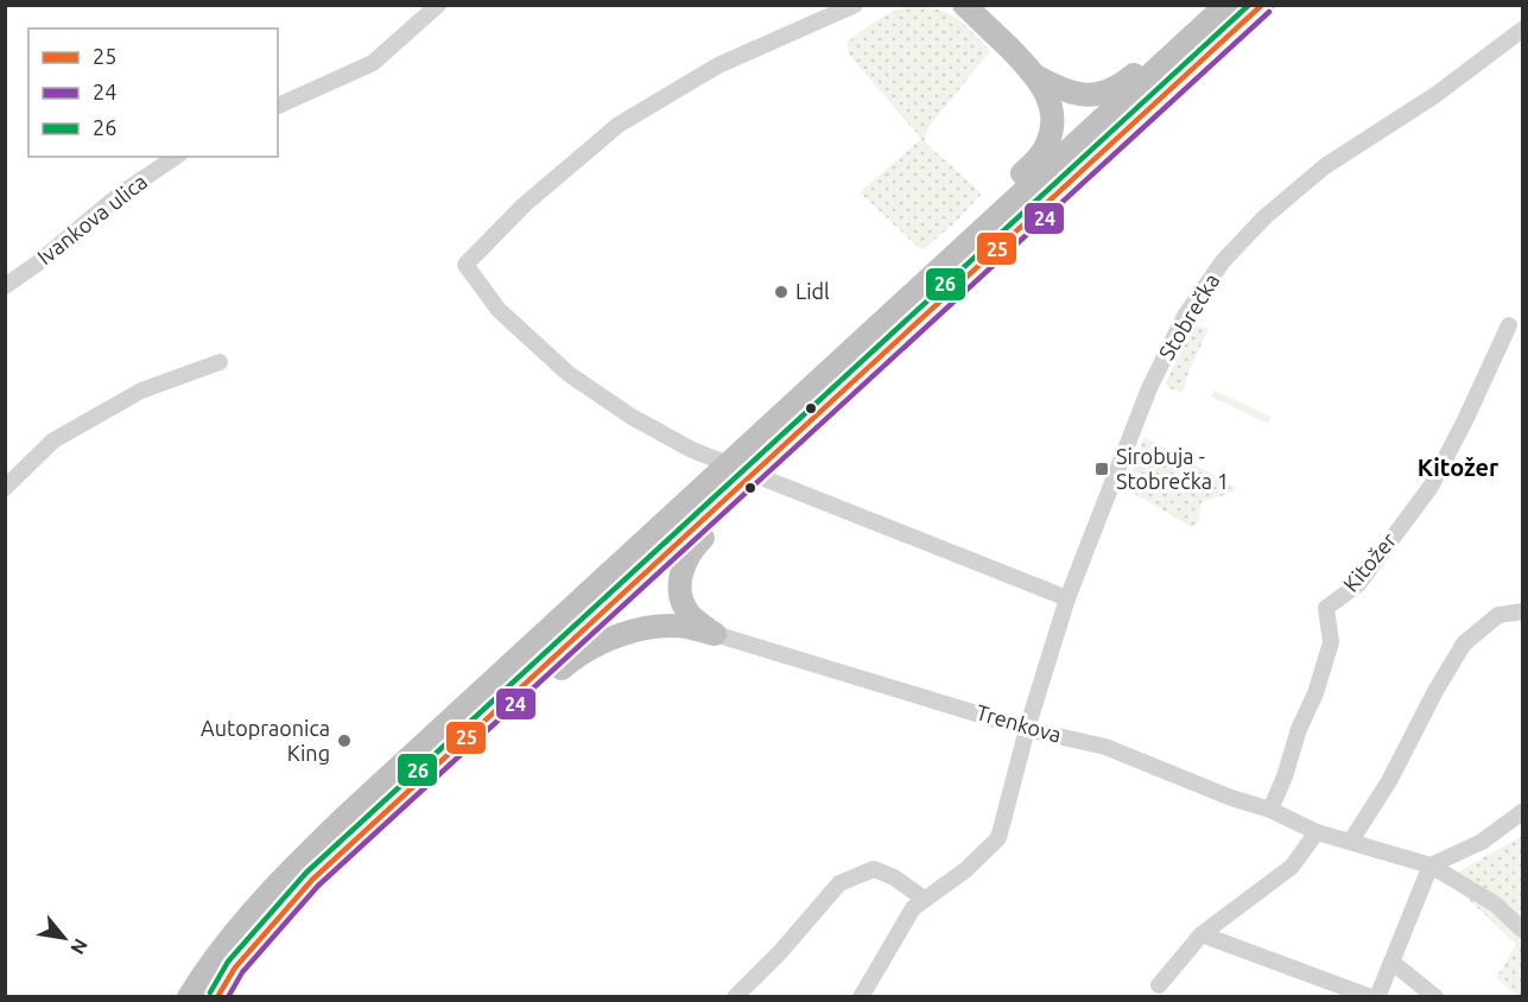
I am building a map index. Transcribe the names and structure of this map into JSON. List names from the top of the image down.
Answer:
{
  "streets": {
    "street": [
      "Ivankova ulica",
      "Stobrečka",
      "Kitožer",
      "Trenkova"
    ]
  },
  "crossings": [
    ["Stobrečka", "Trenkova"],
    ["Kitožer", "Trenkova"]
  ],
  "districts": ["Kitožer"],
  "places": {
    "other": ["Lidl", "Autopraonica King"],
    "transit": ["Sirobuja - Stobrečka 1"]
  },
  "lines": ["transit line 25", "transit line 26", "transit line 24"],
  "legend": ["25", "24", "26"],
  "north": "bottom right"
}
